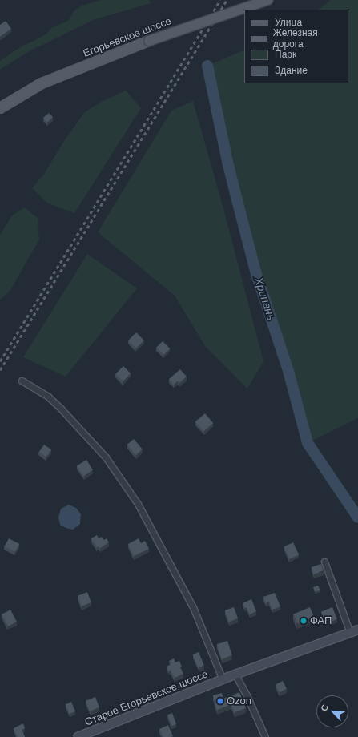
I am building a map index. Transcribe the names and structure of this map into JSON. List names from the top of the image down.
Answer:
{
  "streets": {
    "main road": ["Егорьевское шоссе", "Старое Егорьевское шоссе"]
  },
  "water": ["Хрипань"],
  "places": ["ФАП", "Ozon"],
  "legend": [
    "Улица",
    "Железная дорога",
    "Парк",
    "Здание"
  ],
  "north": "top left"
}
